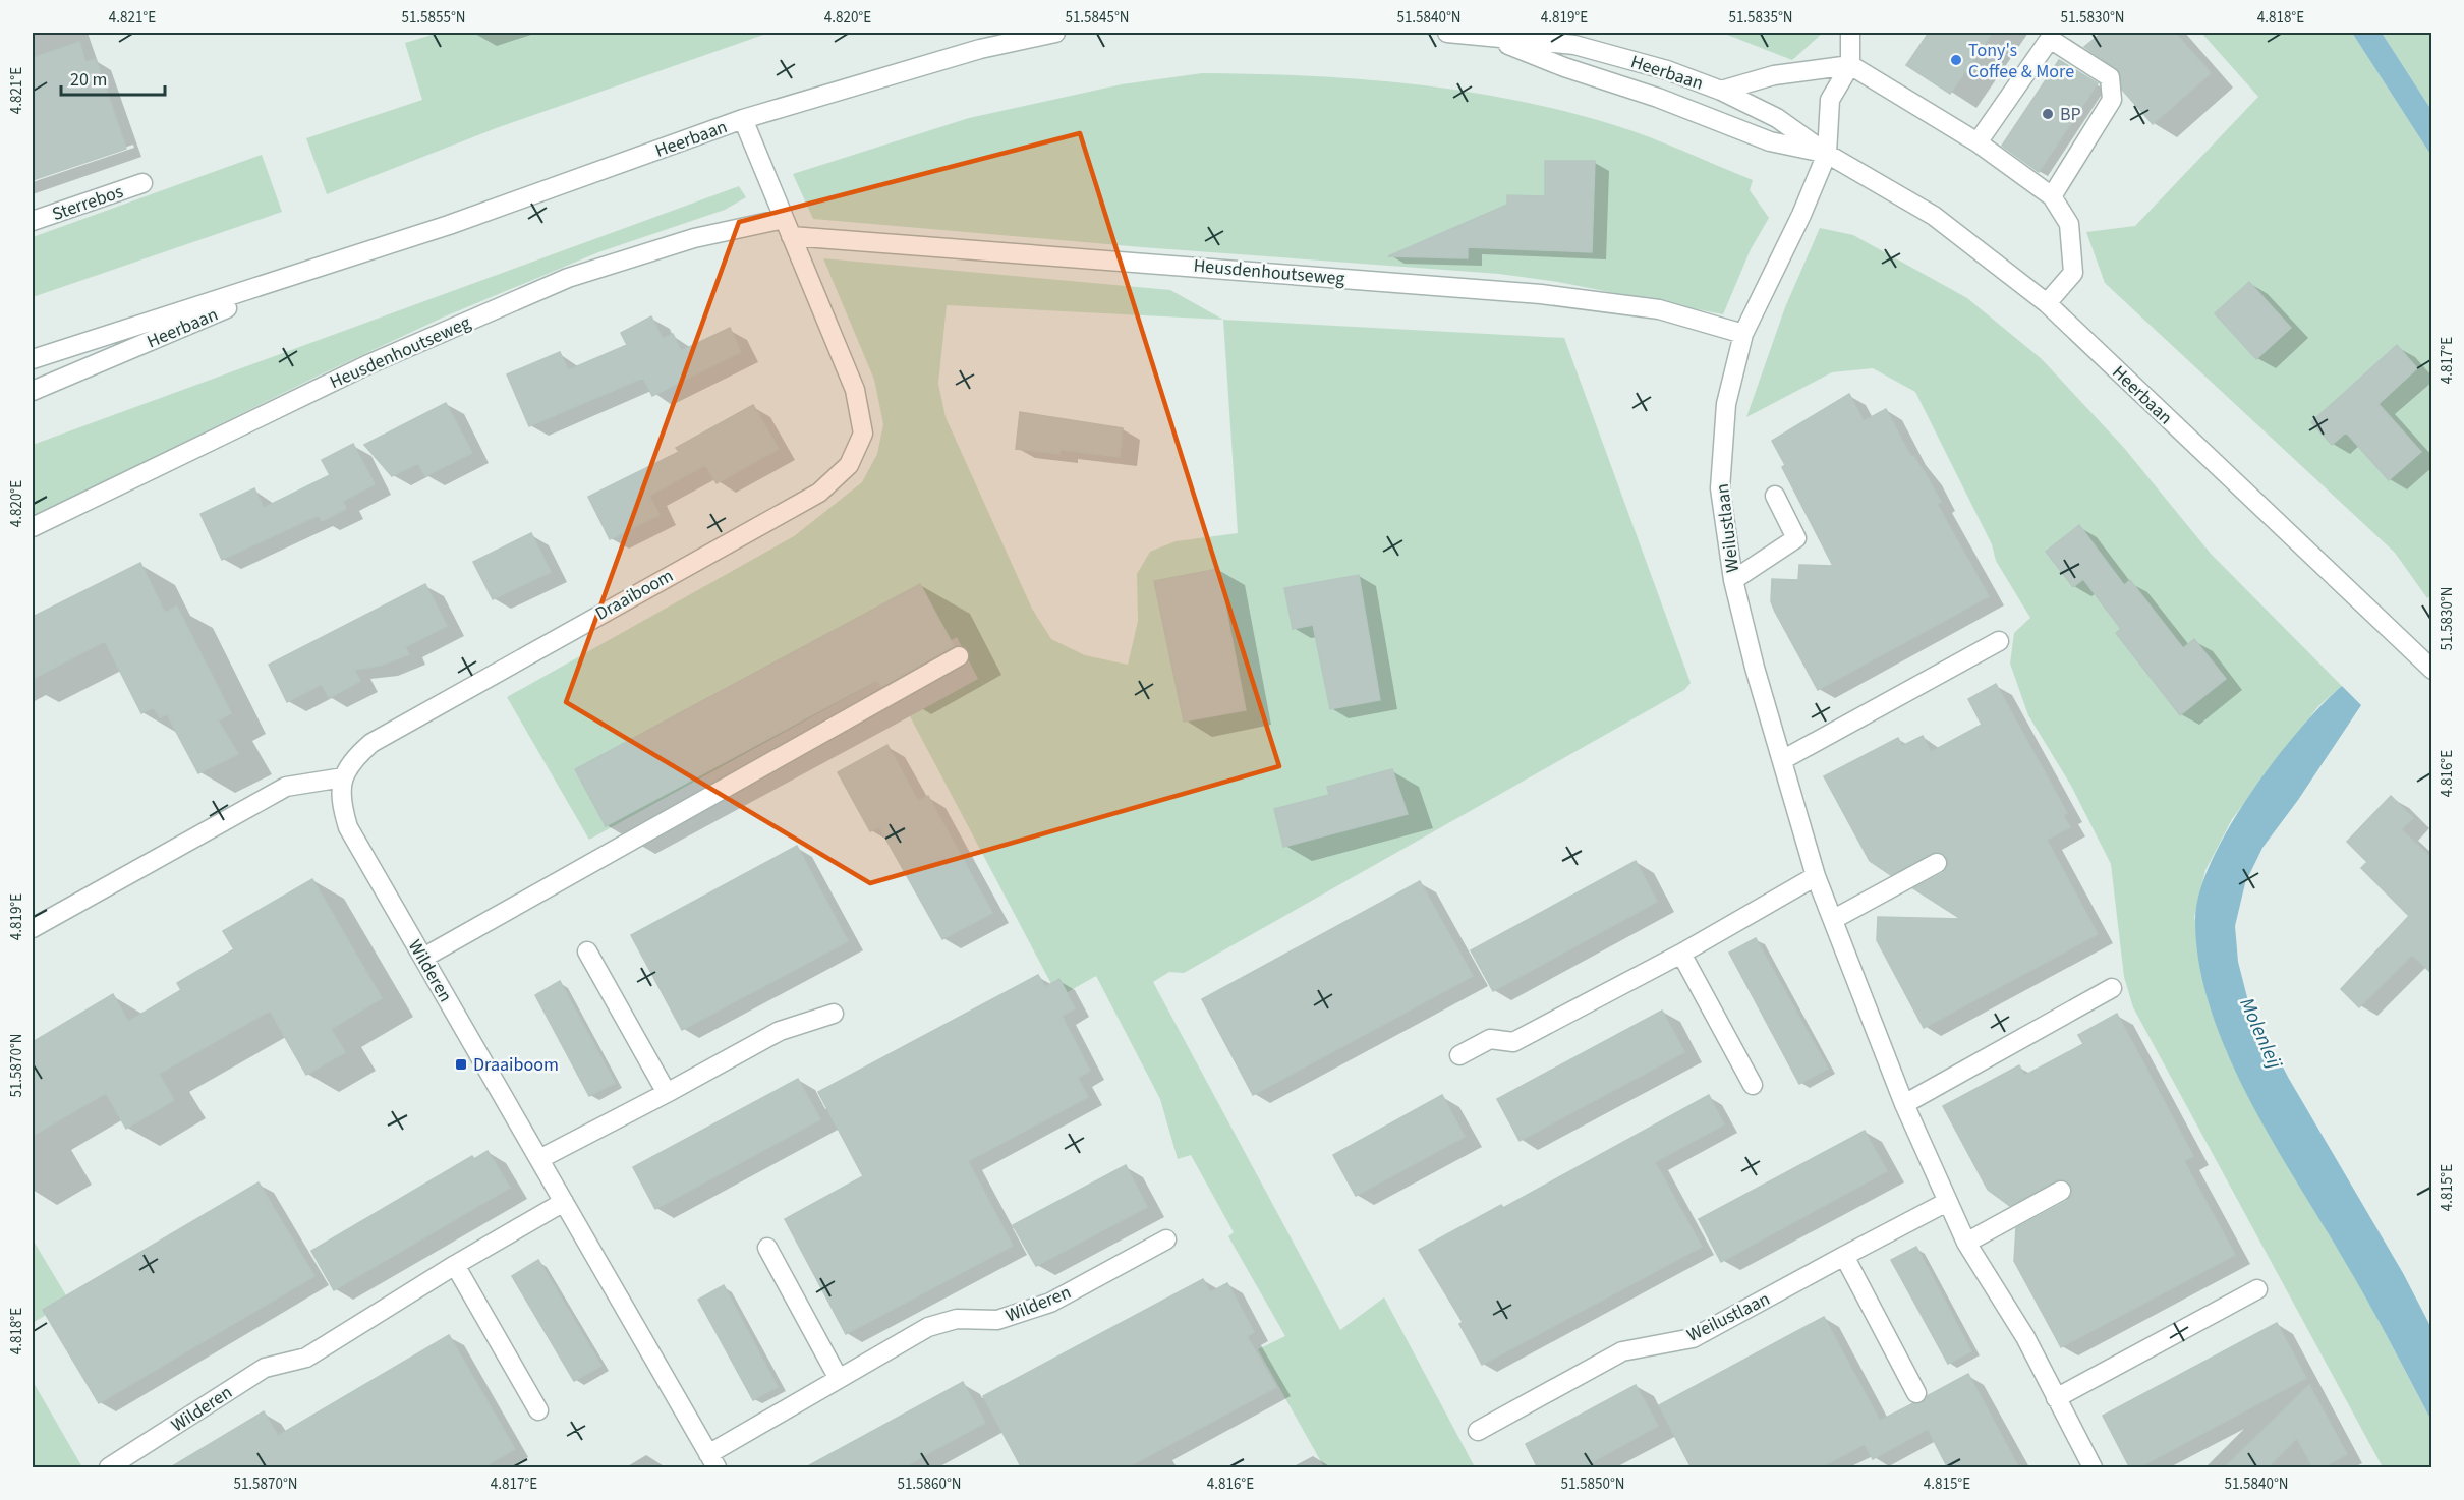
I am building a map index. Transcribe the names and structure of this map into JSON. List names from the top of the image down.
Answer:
{
  "streets": {
    "street": [
      "Heerbaan",
      "Sterrebos",
      "Heusdenhoutseweg",
      "Weilustlaan",
      "Draaiboom",
      "Wilderen"
    ]
  },
  "crossings": [
    ["Heerbaan", "Weilustlaan"],
    ["Heerbaan", "Draaiboom"],
    ["Heusdenhoutseweg", "Weilustlaan"],
    ["Heusdenhoutseweg", "Draaiboom"],
    ["Draaiboom", "Wilderen"]
  ],
  "water": ["Molenleij"],
  "places": {
    "other": ["Tony's Coffee & More", "BP"],
    "transit": ["Draaiboom"]
  },
  "scale_bar": "20 m",
  "coordinates": [
    "4.821°E",
    "51.5855°N",
    "4.820°E",
    "51.5845°N",
    "51.5840°N",
    "4.819°E",
    "51.5835°N",
    "51.5830°N",
    "4.818°E",
    "4.817°E",
    "4.816°E",
    "51.5870°N",
    "4.815°E",
    "51.5860°N",
    "51.5850°N"
  ]
}
